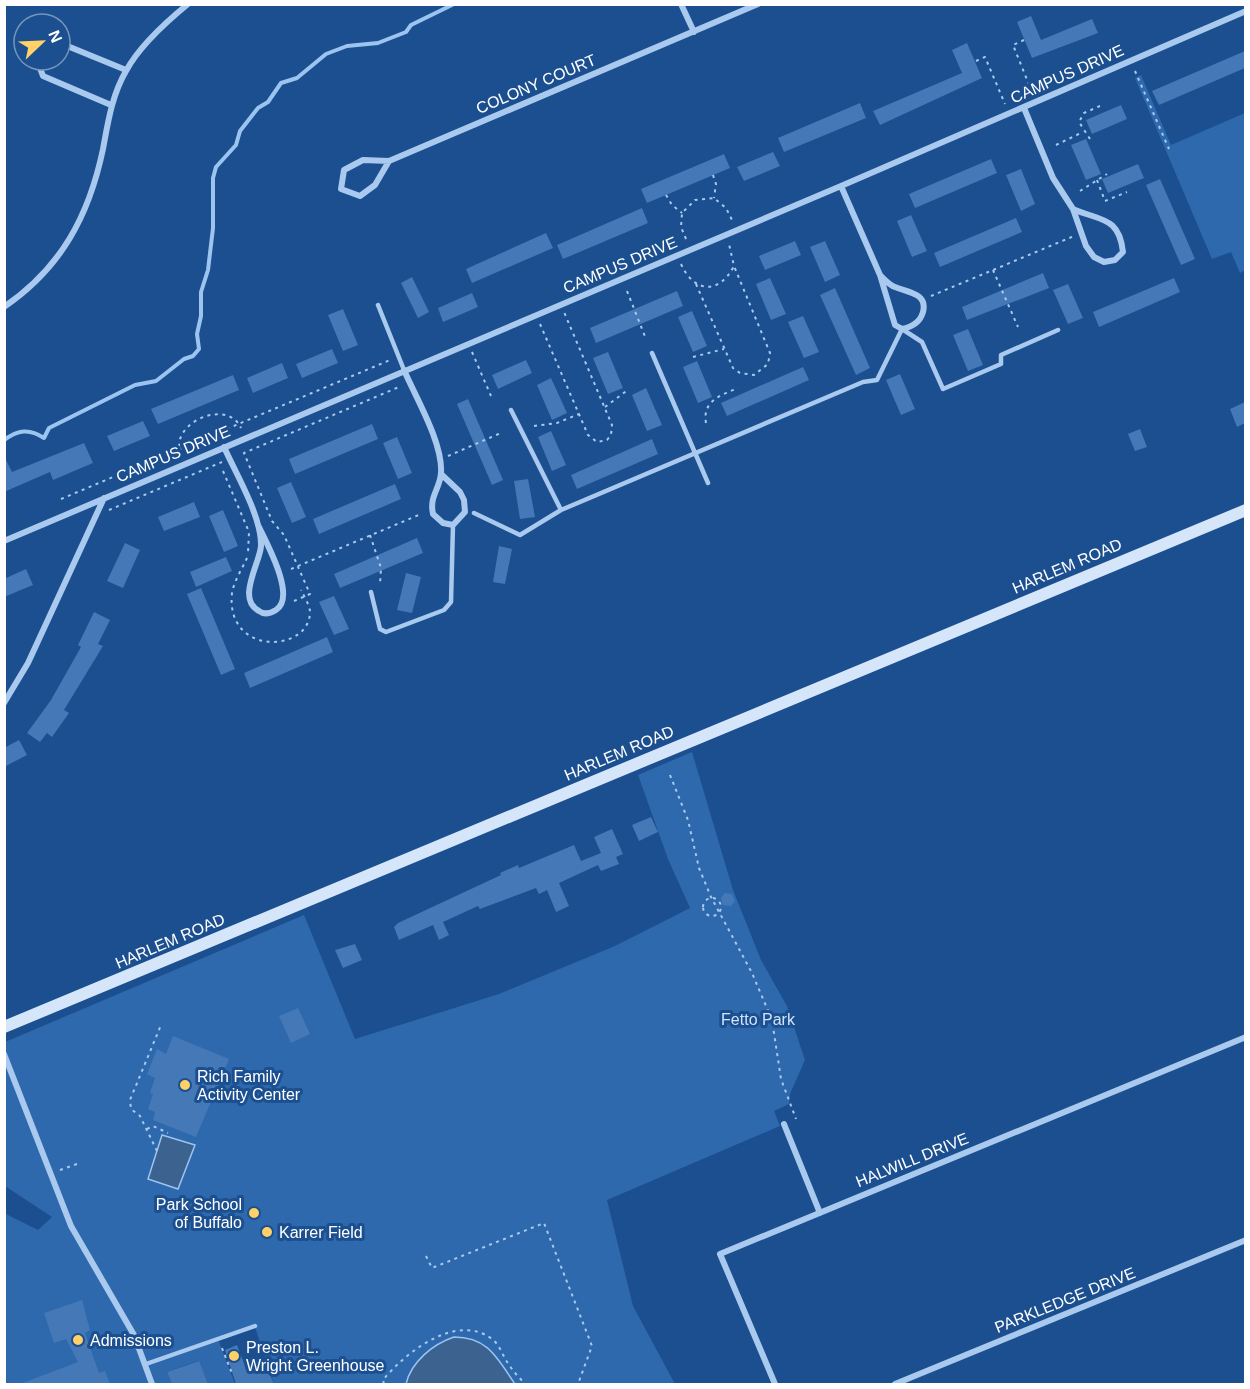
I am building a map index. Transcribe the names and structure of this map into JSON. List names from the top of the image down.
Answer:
{
  "streets": {
    "main road": ["HARLEM ROAD"],
    "street": [
      "CAMPUS DRIVE",
      "COLONY COURT",
      "HALWILL DRIVE",
      "PARKLEDGE DRIVE"
    ]
  },
  "parks": ["Fetto Park"],
  "places": [
    "Rich Family Activity Center",
    "Park School of Buffalo",
    "Karrer Field",
    "Admissions",
    "Preston L. Wright Greenhouse"
  ],
  "north": "top right"
}
